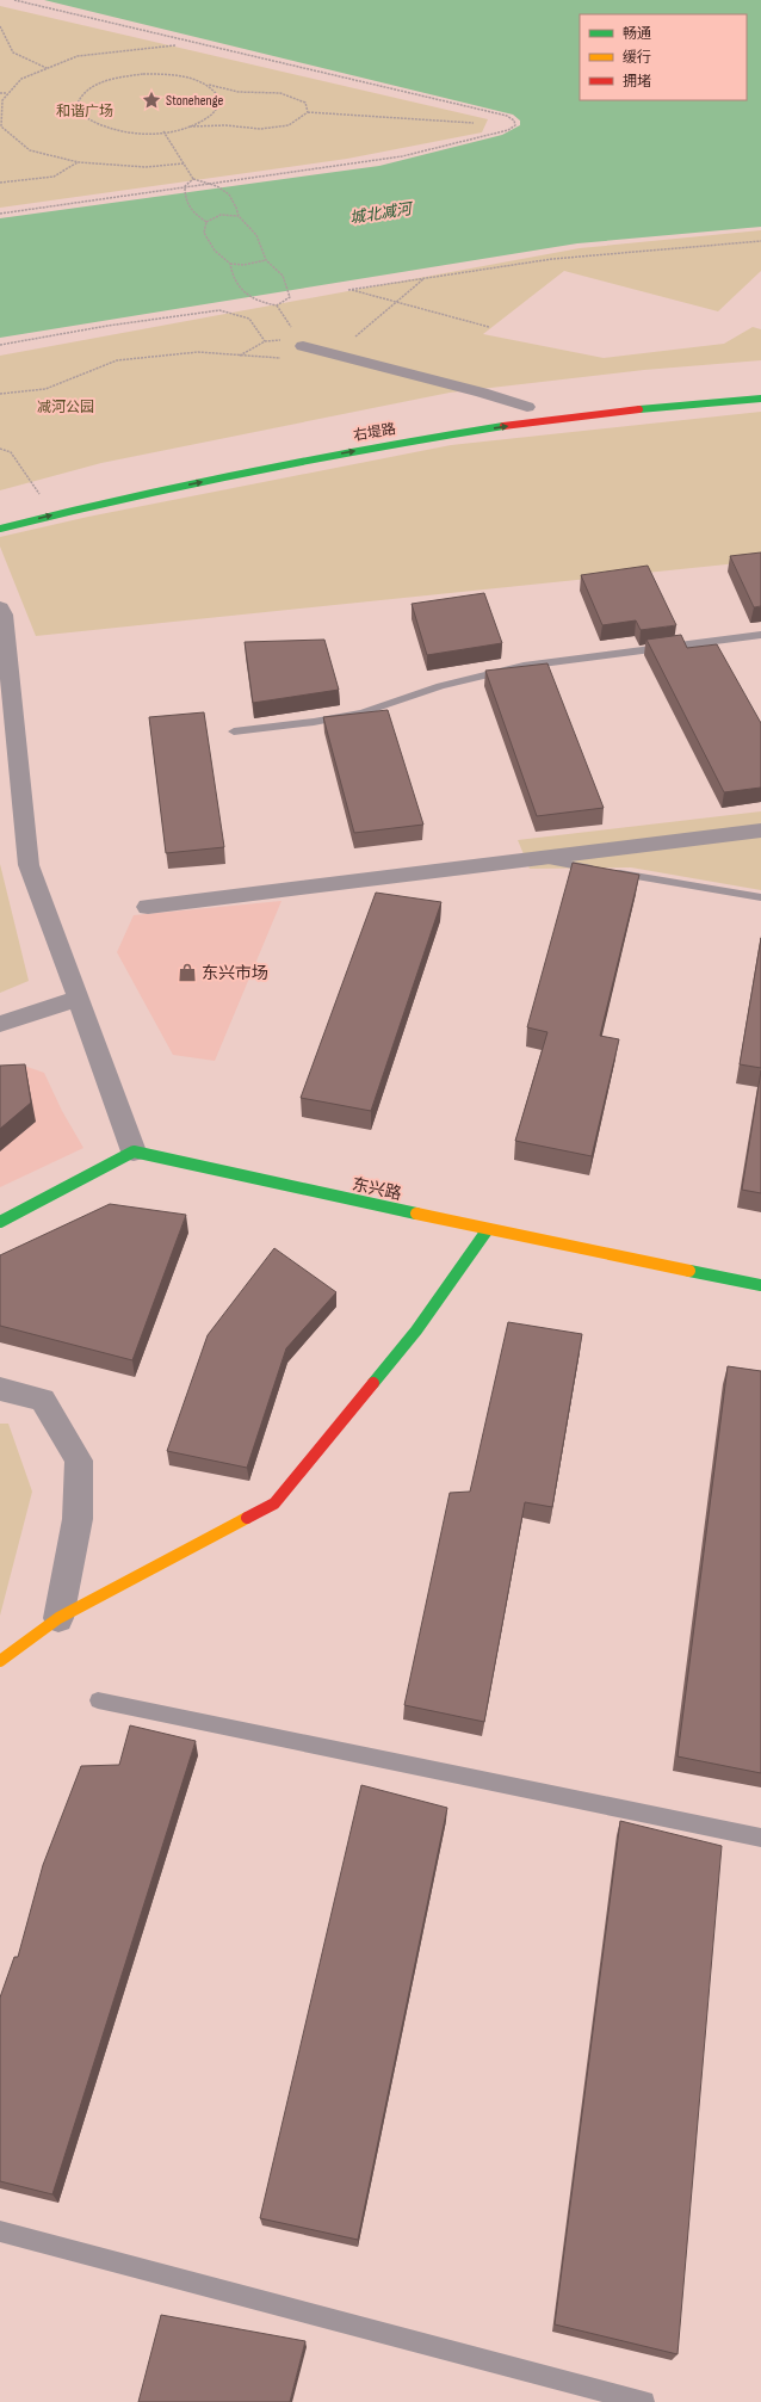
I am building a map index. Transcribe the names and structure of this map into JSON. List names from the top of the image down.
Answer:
{
  "streets": {
    "street": ["右堤路", "东兴路"]
  },
  "one_way": ["右堤路"],
  "water": ["城北减河"],
  "parks": ["和谐广场", "减河公园"],
  "places": {
    "place": ["Stonehenge"],
    "shop": ["东兴市场"]
  },
  "legend": ["畅通", "缓行", "拥堵"]
}
